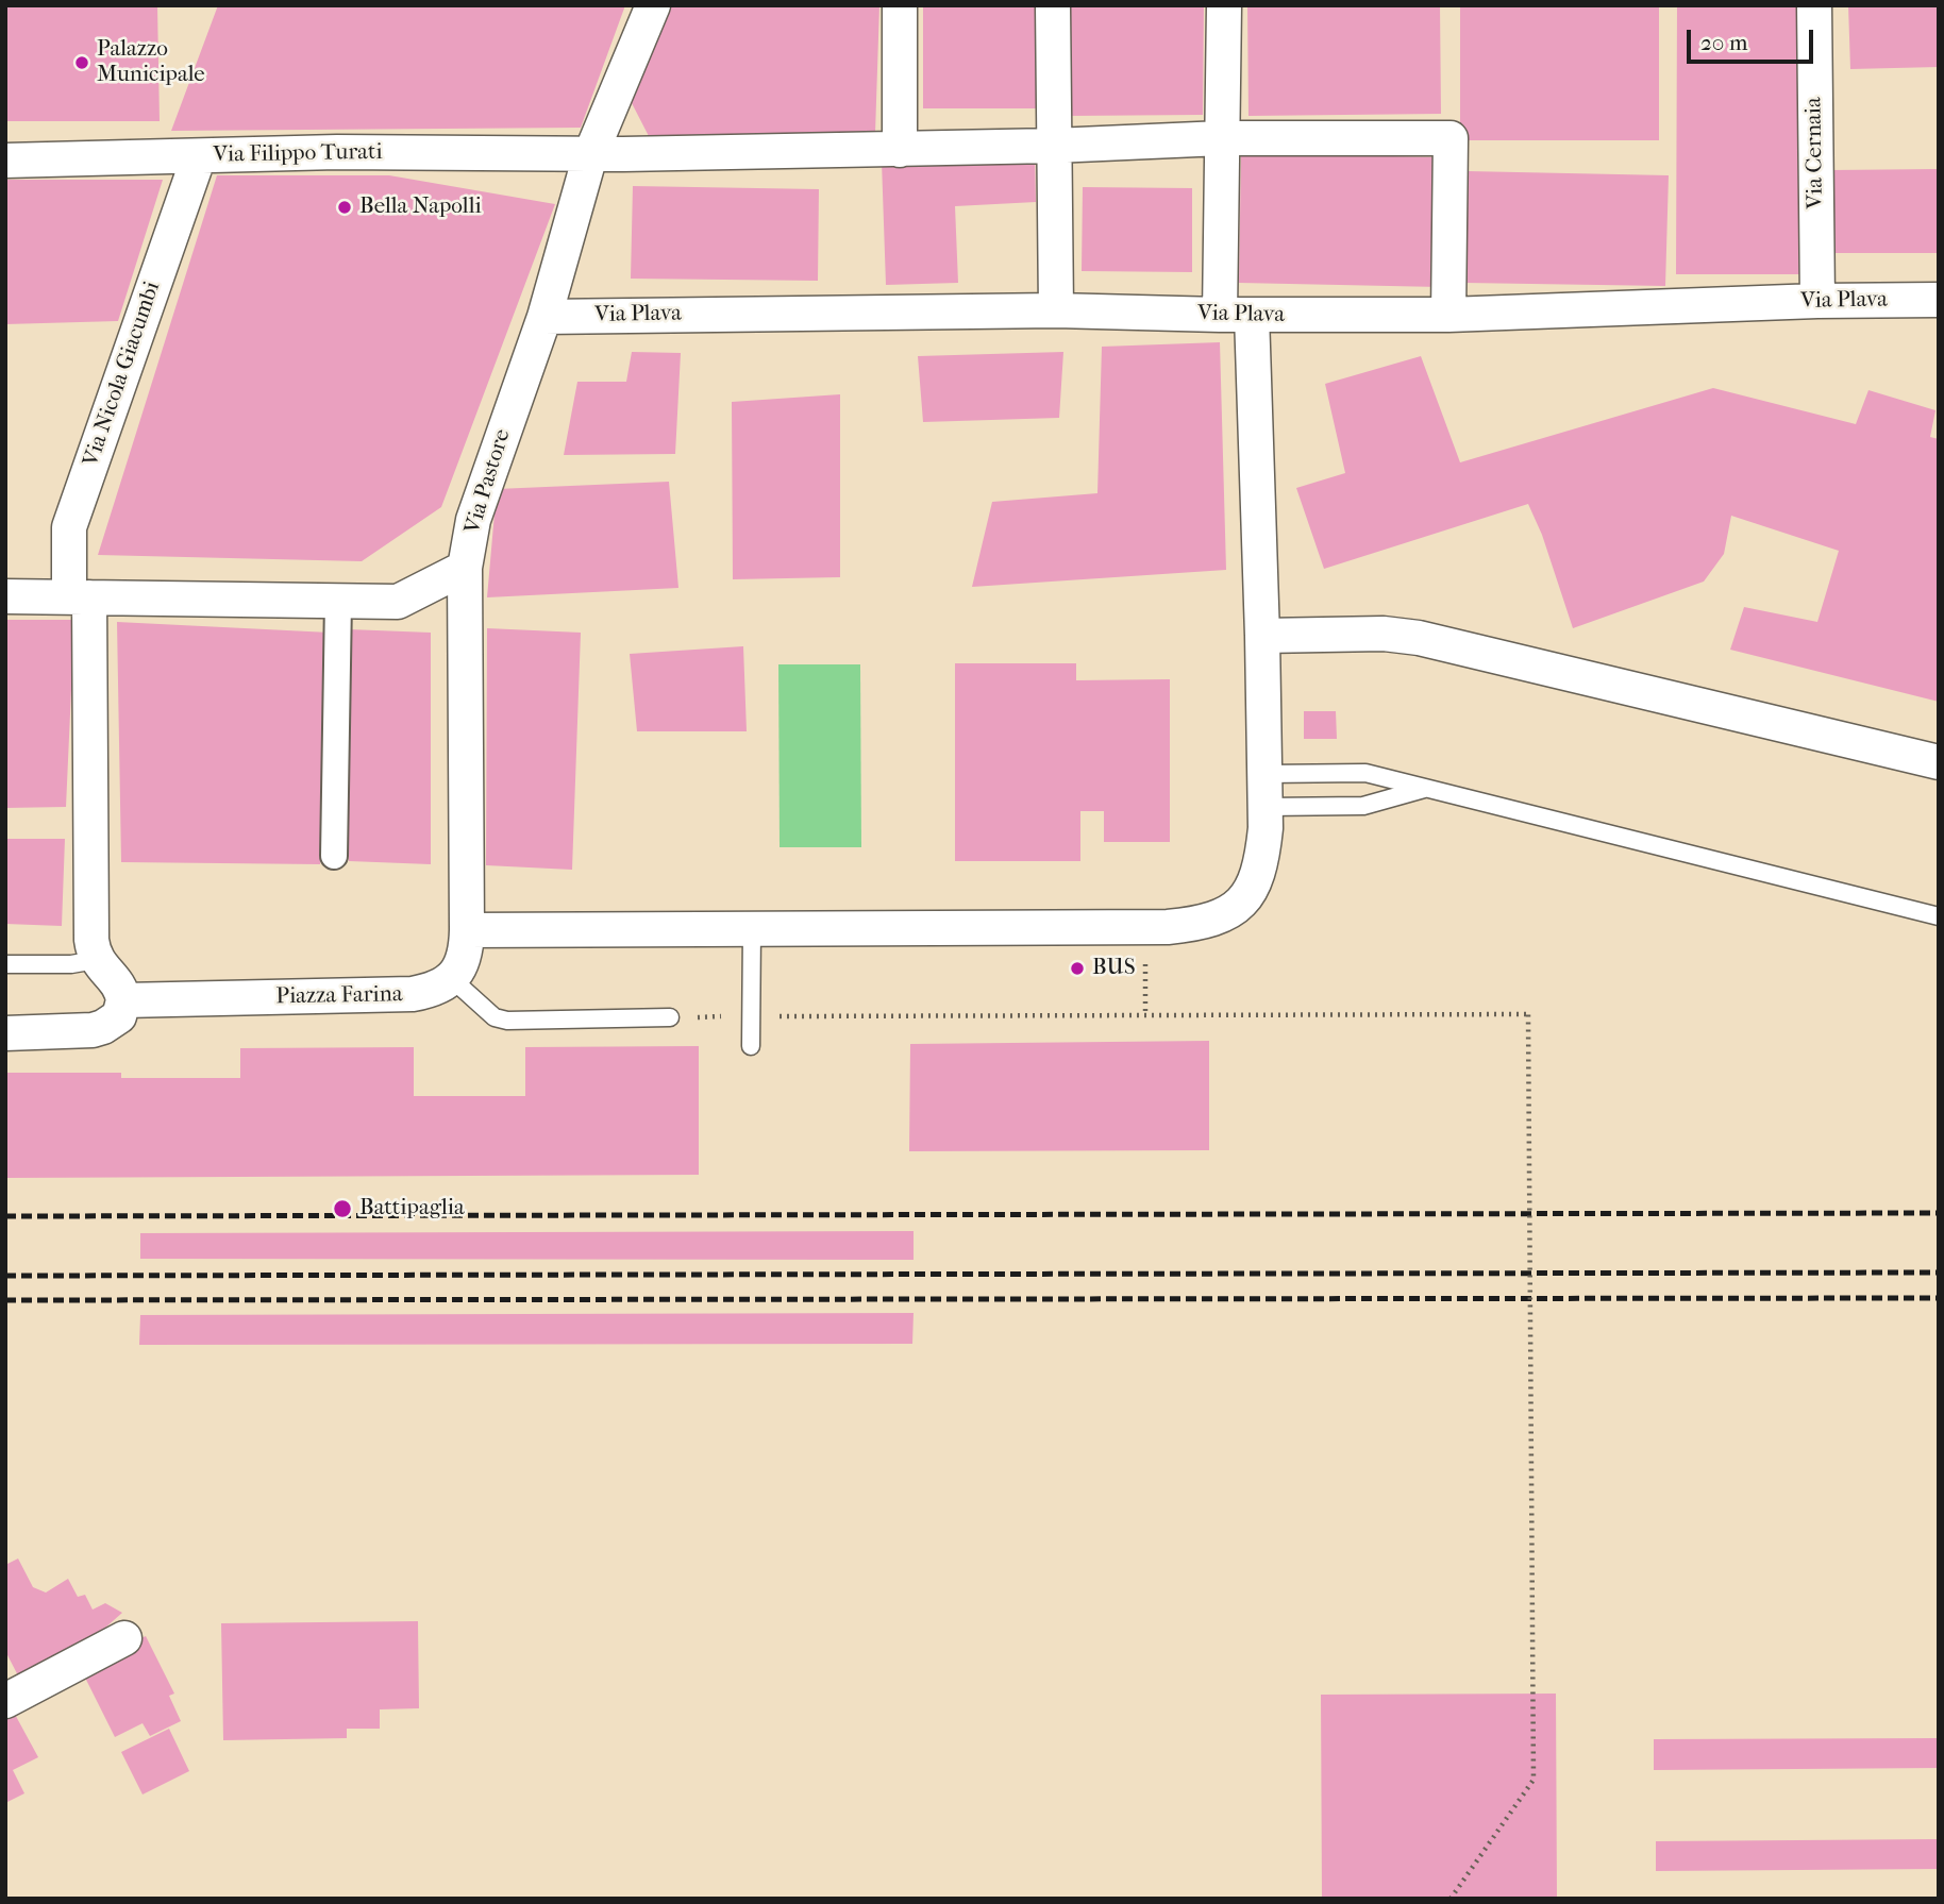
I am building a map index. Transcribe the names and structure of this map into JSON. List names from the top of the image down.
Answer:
{
  "streets": {
    "street": [
      "Via Cernaia",
      "Via Filippo Turati",
      "Via Plava",
      "Via Nicola Giacumbi",
      "Via Pastore",
      "Piazza Farina"
    ]
  },
  "crossings": [
    ["Via Cernaia", "Via Plava"],
    ["Via Filippo Turati", "Via Plava"],
    ["Via Filippo Turati", "Via Nicola Giacumbi"],
    ["Via Filippo Turati", "Via Pastore"],
    ["Via Plava", "Via Pastore"],
    ["Via Pastore", "Piazza Farina"]
  ],
  "places": [
    "Palazzo Municipale",
    "Bella Napolli",
    "BUS",
    "Battipaglia"
  ],
  "scale_bar": "20 m"
}
